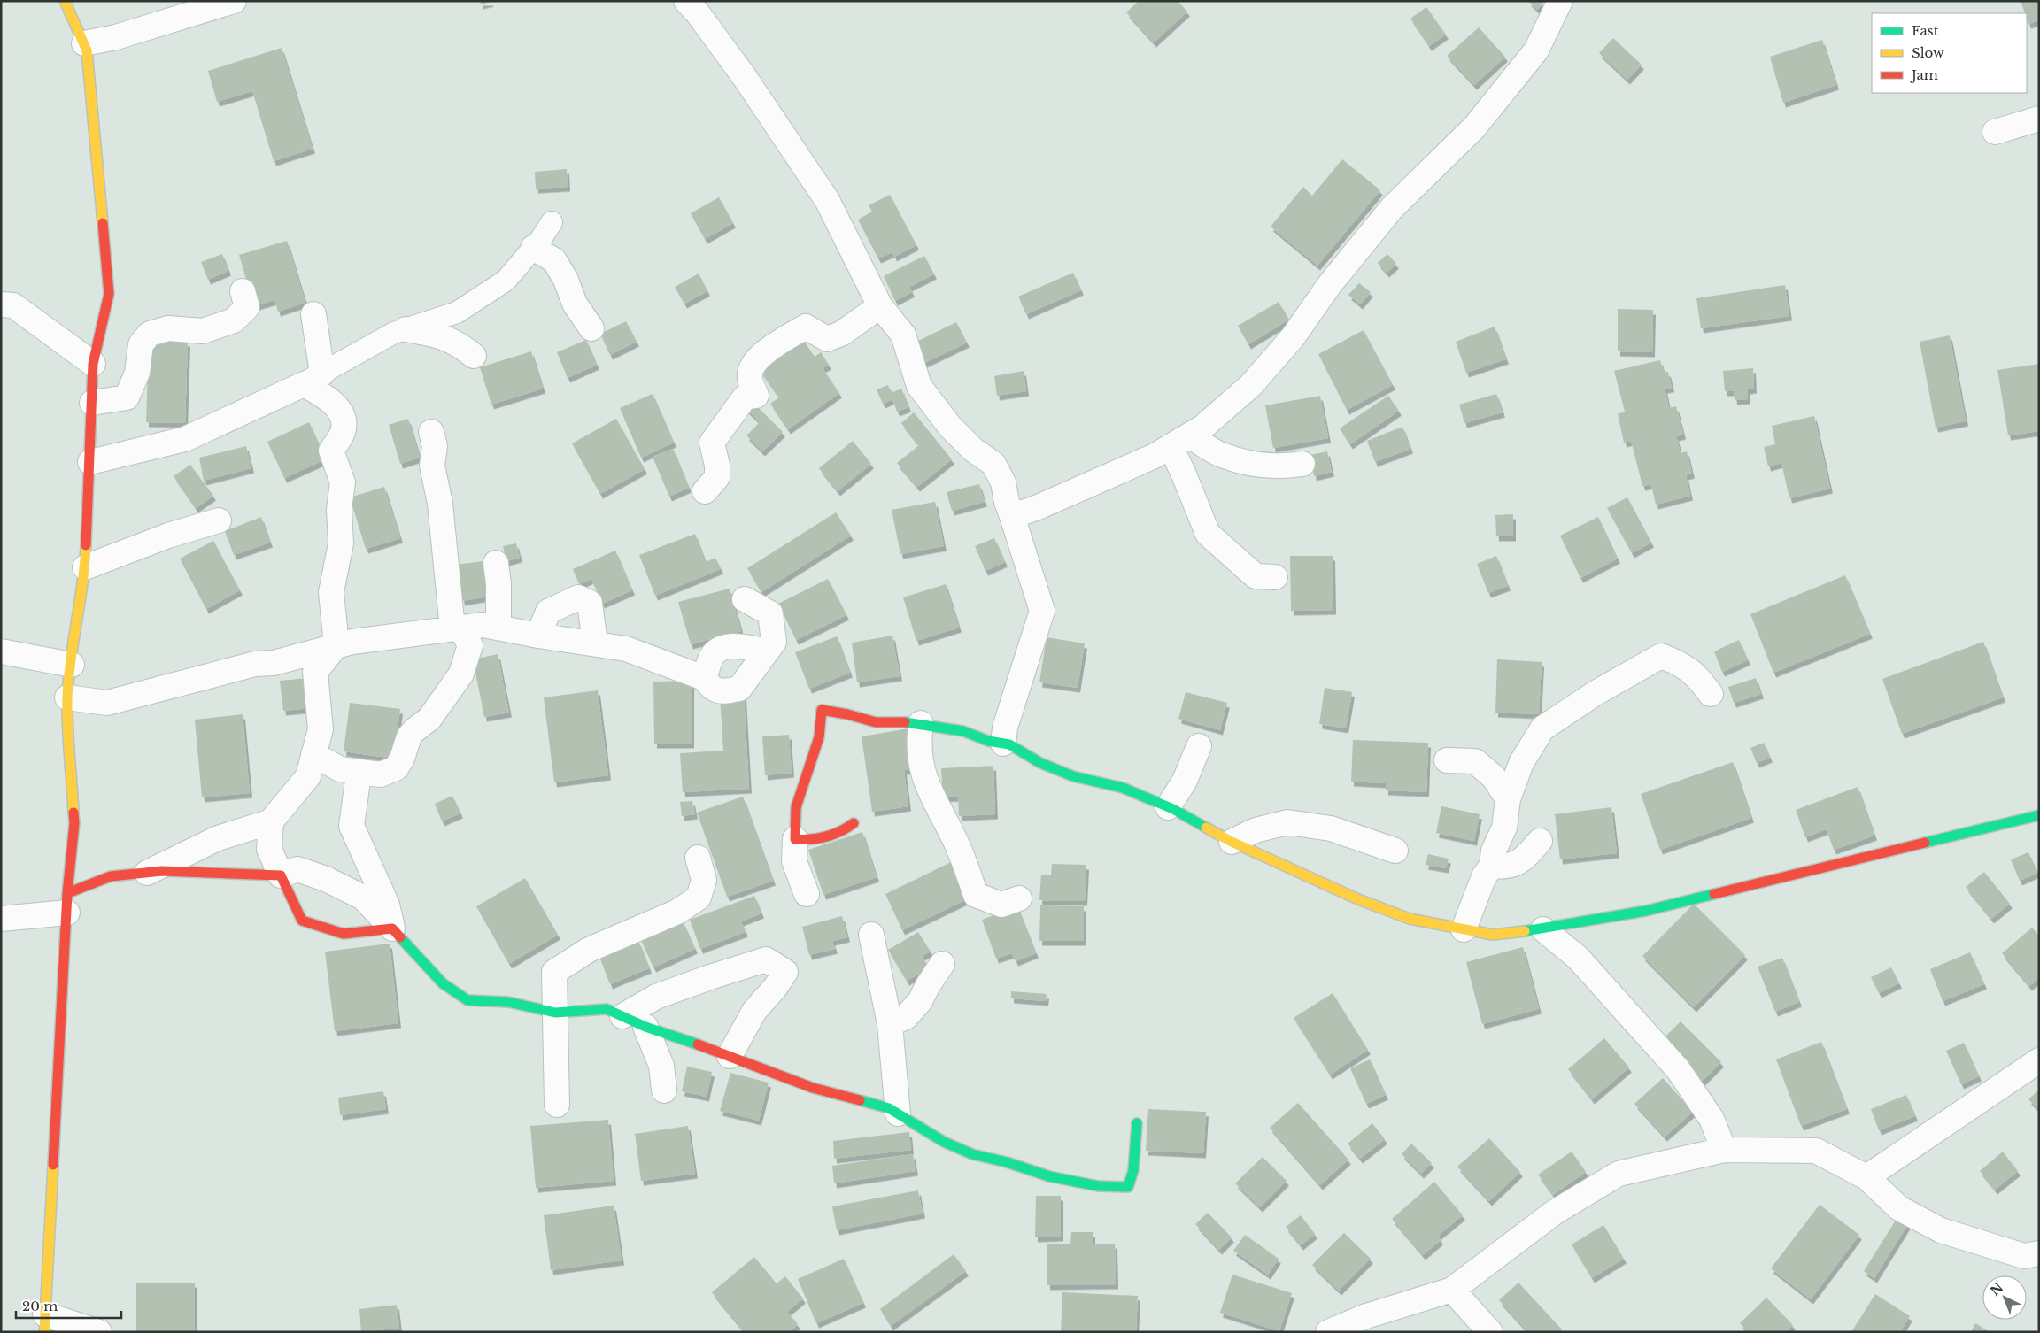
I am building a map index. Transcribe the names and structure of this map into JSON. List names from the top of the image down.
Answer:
{
  "legend": ["Fast", "Slow", "Jam"],
  "scale_bar": "20 m",
  "north": "top left"
}
